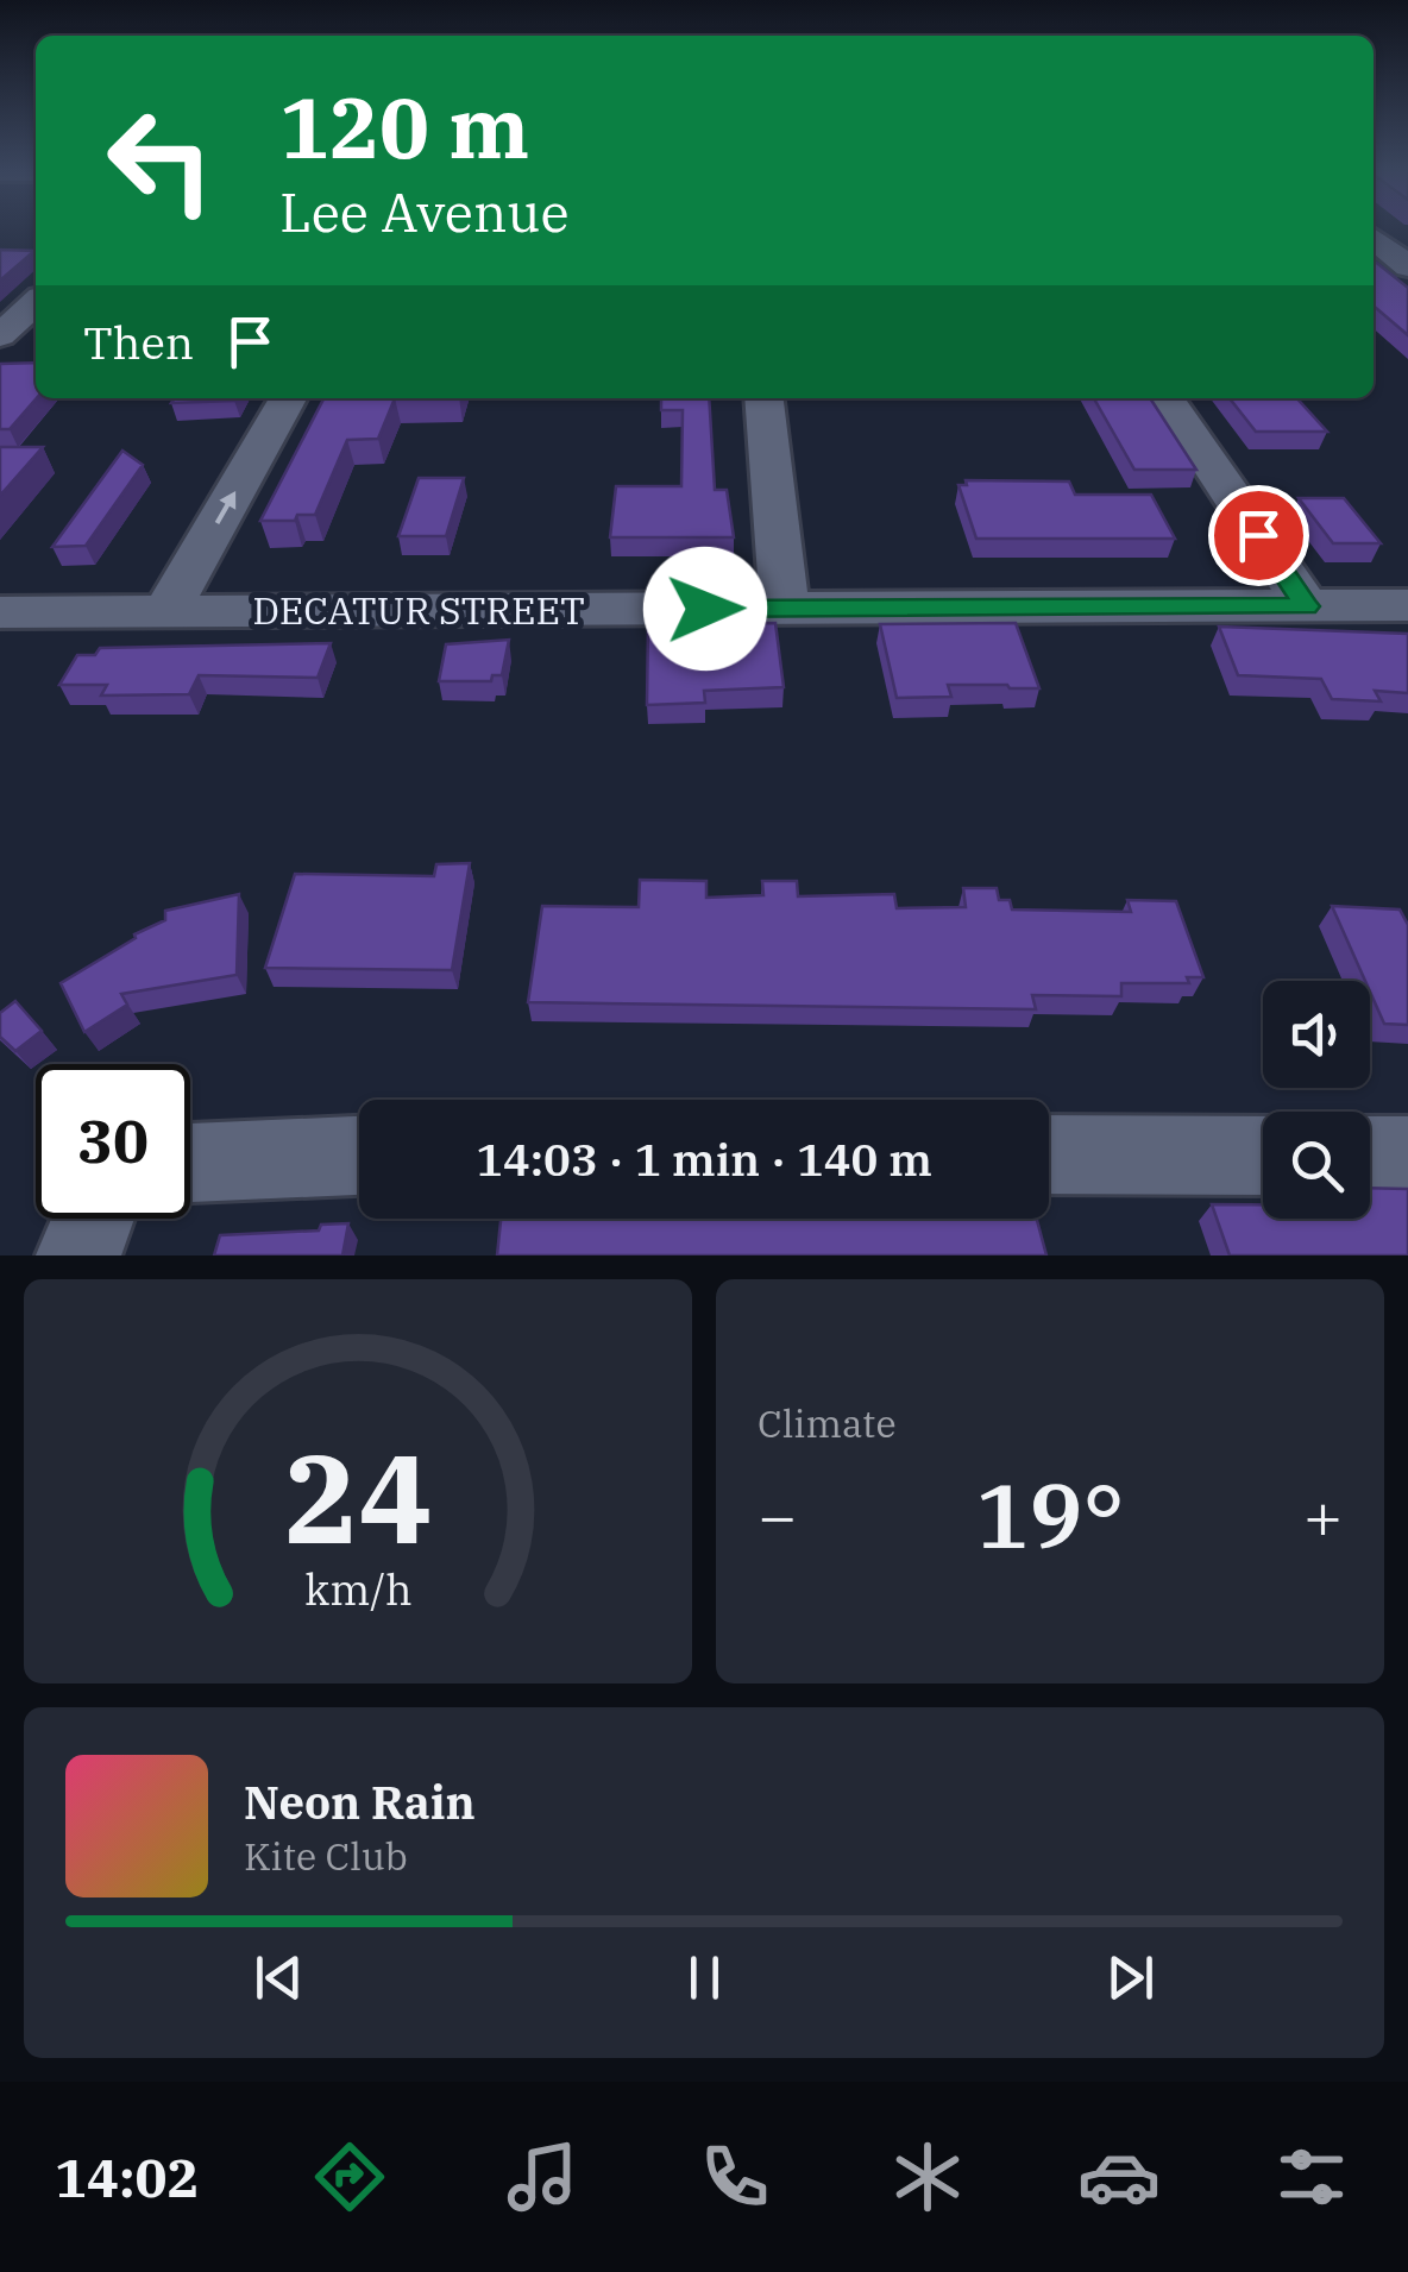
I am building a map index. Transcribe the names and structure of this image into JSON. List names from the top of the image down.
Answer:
{
  "streets": {
    "street": ["DECATUR STREET"]
  },
  "page": {
    "turn": ["120 m", "Lee Avenue"],
    "then": "Then",
    "limit": "30",
    "trip": "14:03 · 1 min · 140 m",
    "tile": "Climate",
    "heat": ["−", "19°", "+"],
    "song": ["Neon Rain", "Kite Club"],
    "tabs": "14:02",
    "gauge": ["24", "km/h"]
  }
}
